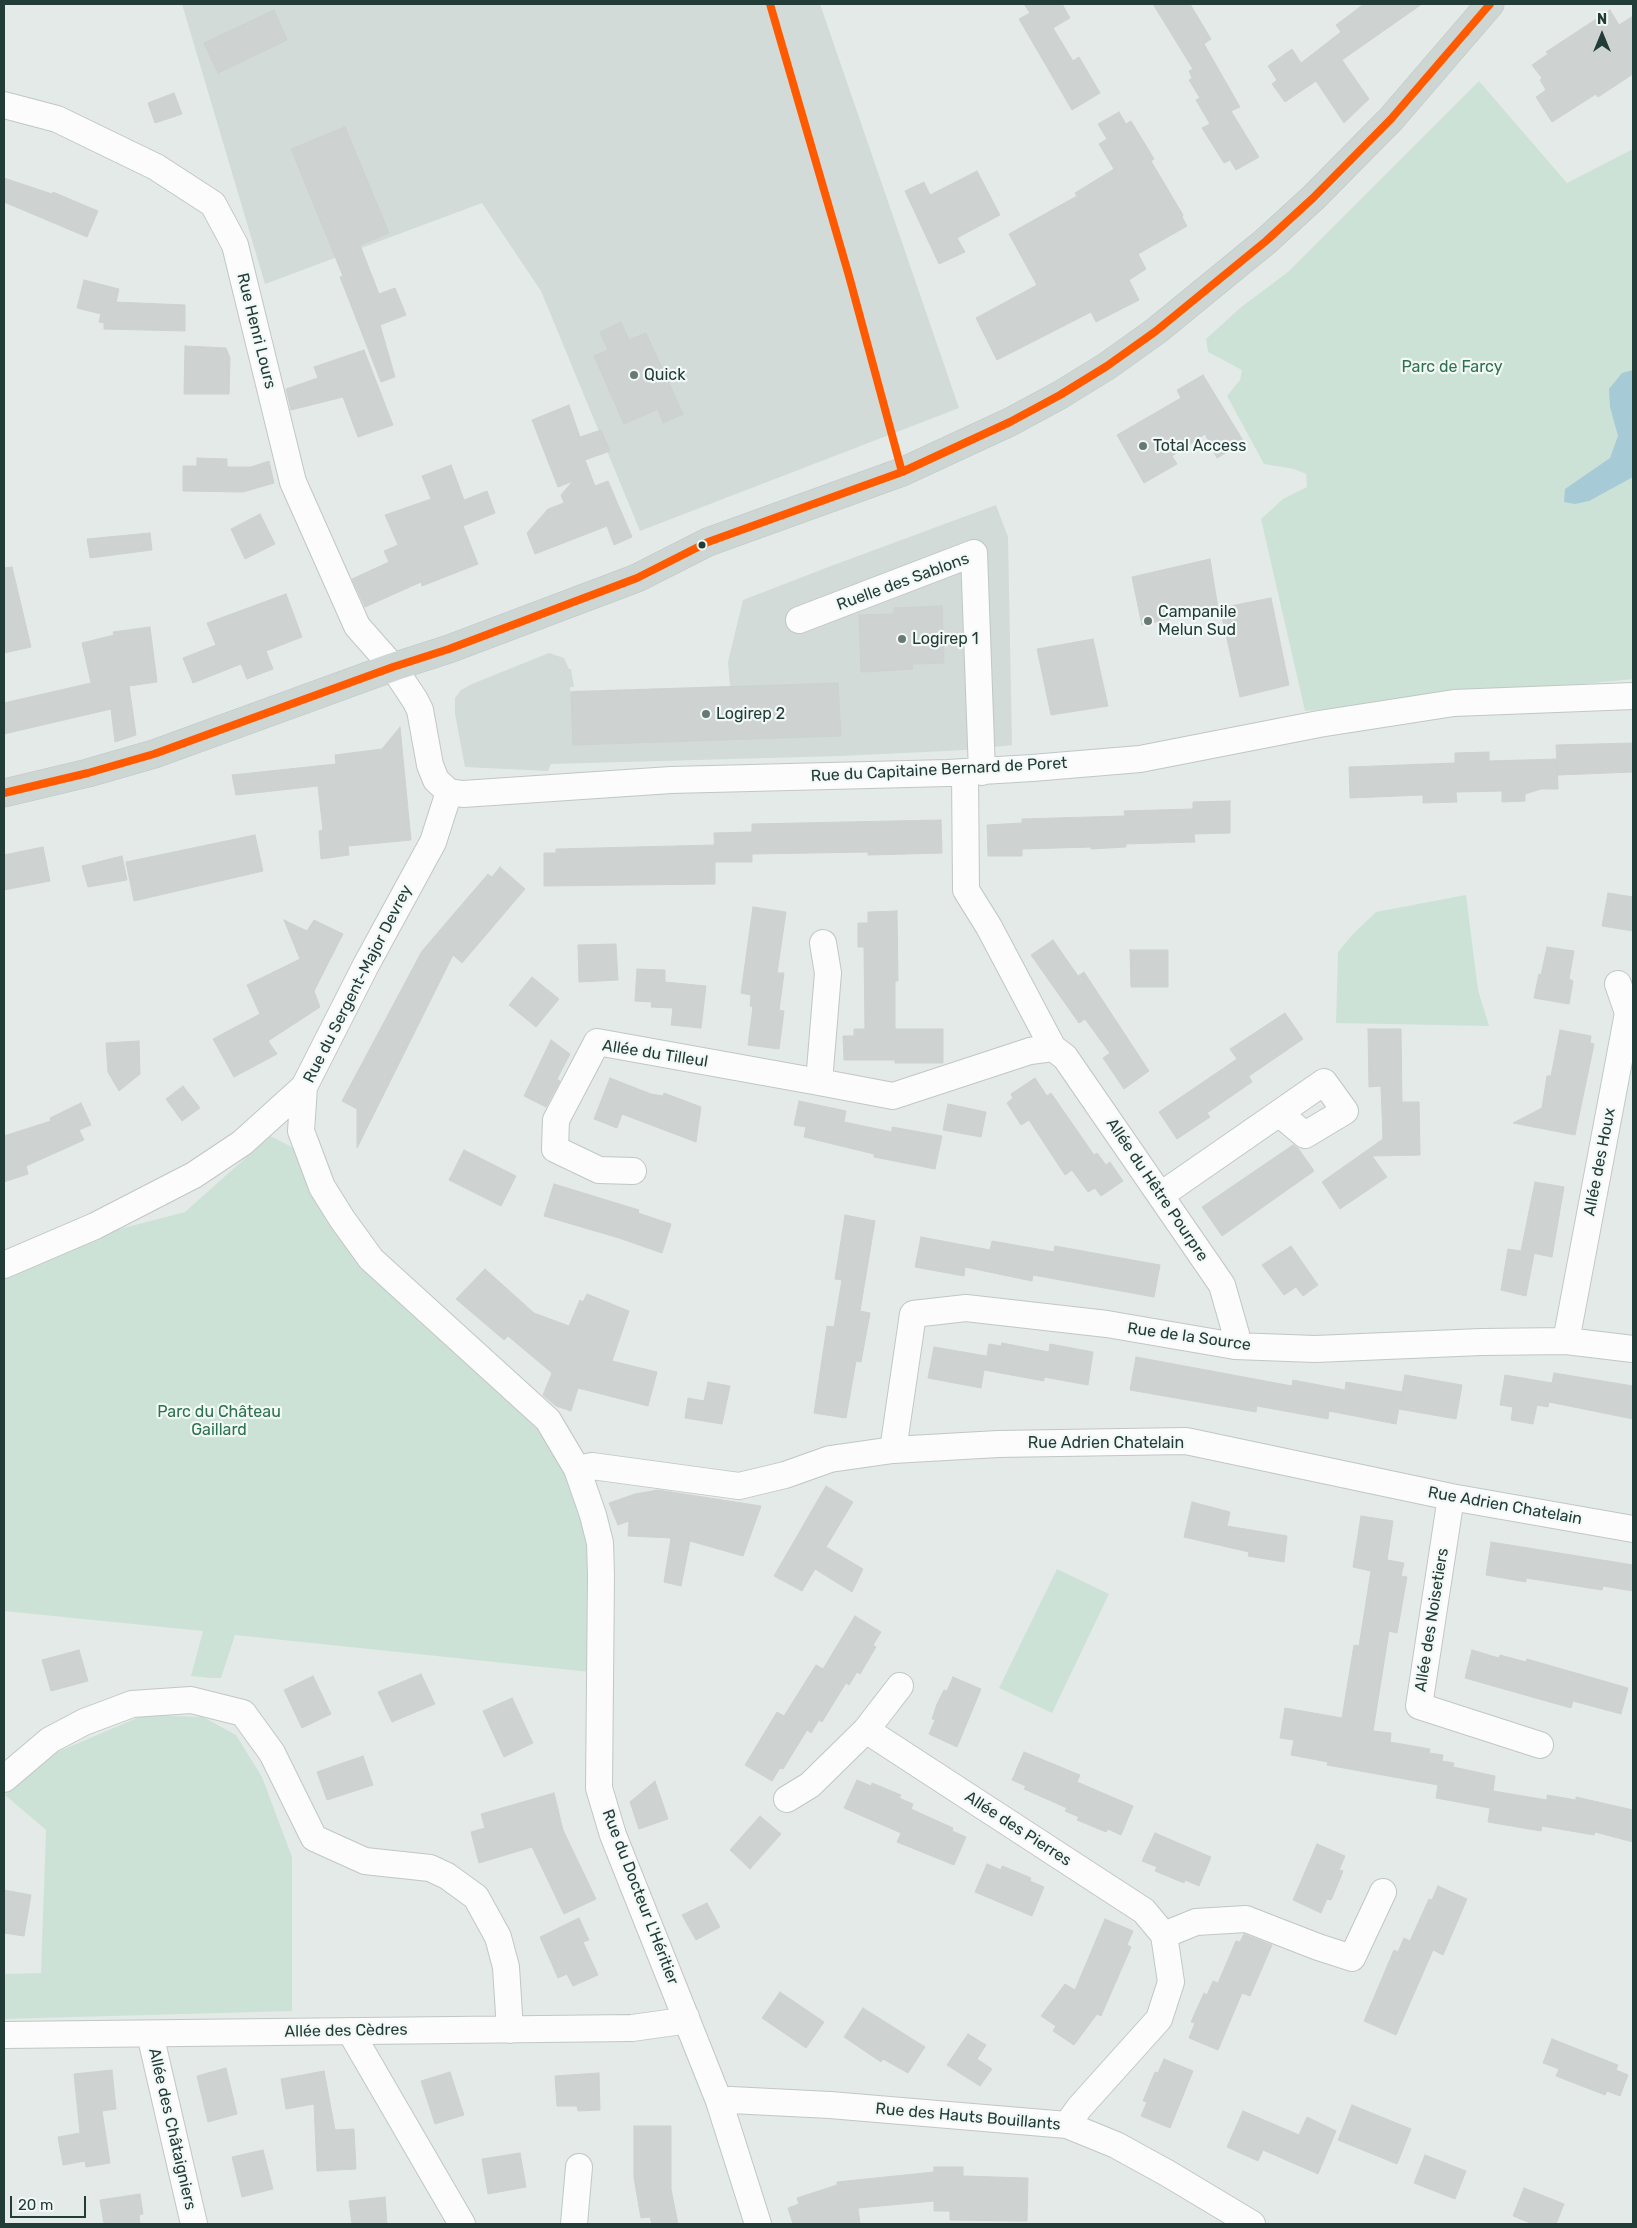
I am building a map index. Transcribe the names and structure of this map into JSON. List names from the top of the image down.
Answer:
{
  "streets": {
    "street": [
      "Rue Henri Lours",
      "Ruelle des Sablons",
      "Rue du Capitaine Bernard de Poret",
      "Rue du Sergent-Major Devrey",
      "Allée du Tilleul",
      "Allée des Houx",
      "Allée du Hêtre Pourpre",
      "Rue de la Source",
      "Rue Adrien Chatelain",
      "Allée des Noisetiers",
      "Allée des Pierres",
      "Rue du Docteur L'Héritier",
      "Allée des Cèdres",
      "Rue des Hauts Bouillants",
      "Allée des Châtaigniers"
    ]
  },
  "crossings": [
    ["Rue Henri Lours", "Rue du Capitaine Bernard de Poret"],
    ["Rue Henri Lours", "Rue du Sergent-Major Devrey"],
    ["Ruelle des Sablons", "Rue du Capitaine Bernard de Poret"],
    ["Ruelle des Sablons", "Allée du Hêtre Pourpre"],
    ["Rue du Capitaine Bernard de Poret", "Rue du Sergent-Major Devrey"],
    ["Rue du Capitaine Bernard de Poret", "Allée du Hêtre Pourpre"],
    ["Rue du Sergent-Major Devrey", "Rue Adrien Chatelain"],
    ["Rue du Sergent-Major Devrey", "Rue du Docteur L'Héritier"],
    ["Allée des Houx", "Rue de la Source"],
    ["Allée du Hêtre Pourpre", "Rue de la Source"],
    ["Rue de la Source", "Rue Adrien Chatelain"],
    ["Rue Adrien Chatelain", "Allée des Noisetiers"],
    ["Rue Adrien Chatelain", "Rue du Docteur L'Héritier"],
    ["Rue du Docteur L'Héritier", "Allée des Cèdres"],
    ["Rue du Docteur L'Héritier", "Rue des Hauts Bouillants"],
    ["Allée des Cèdres", "Allée des Châtaigniers"]
  ],
  "parks": ["Parc de Farcy", "Parc du Château Gaillard"],
  "places": [
    "Quick",
    "Total Access",
    "Campanile Melun Sud",
    "Logirep 1",
    "Logirep 2"
  ],
  "scale_bar": "20 m",
  "north": "top"
}
